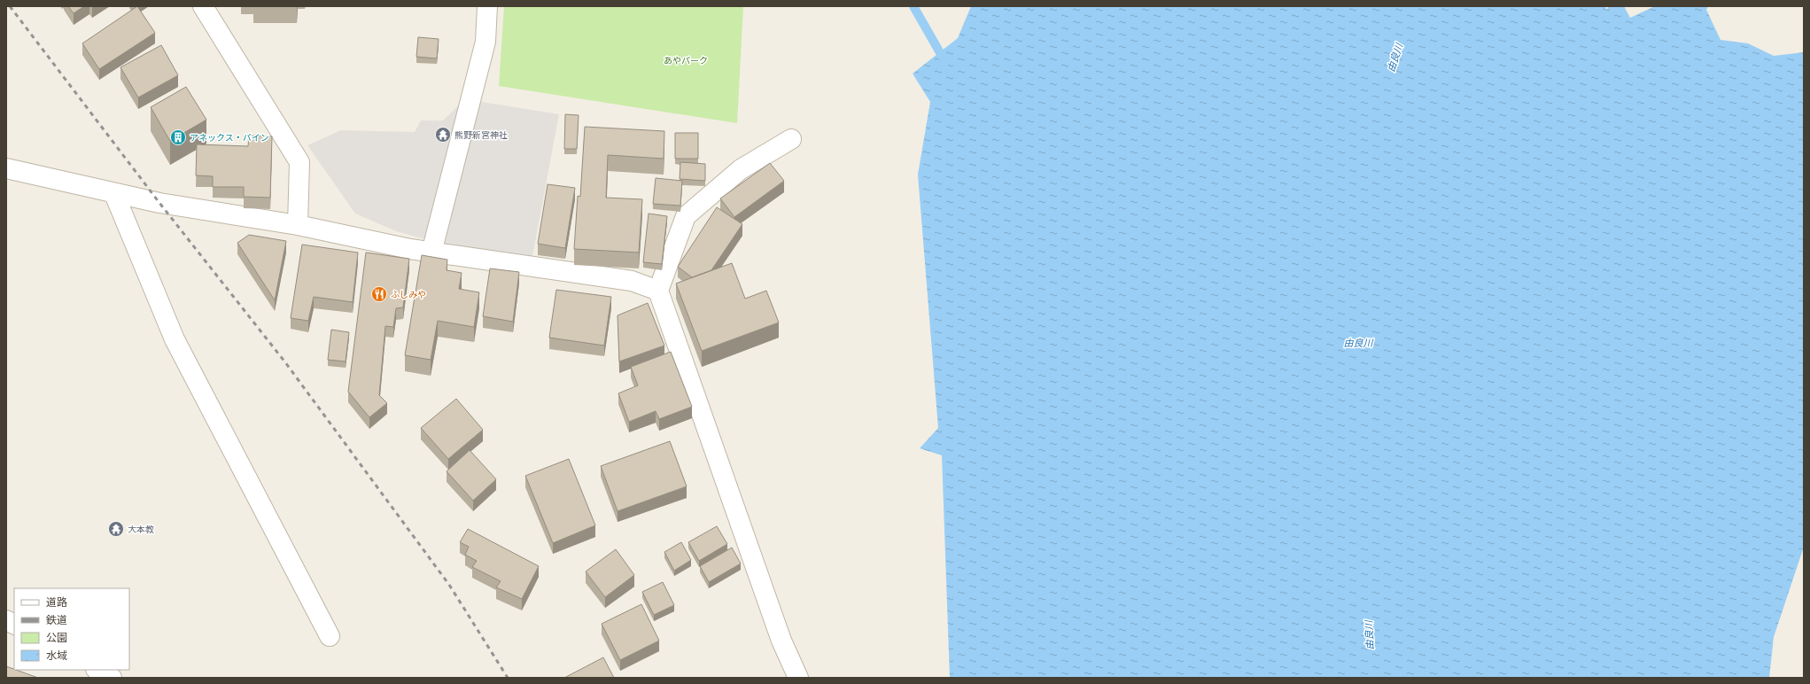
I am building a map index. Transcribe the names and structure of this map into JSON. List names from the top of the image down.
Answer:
{
  "water": ["由良川"],
  "parks": ["あやパーク"],
  "places": {
    "temple": ["熊野新宮神社", "大本教"],
    "building": ["アネックス・パイン"],
    "restaurant": ["ふしみや"]
  },
  "legend": [
    "道路",
    "鉄道",
    "公園",
    "水域"
  ]
}
